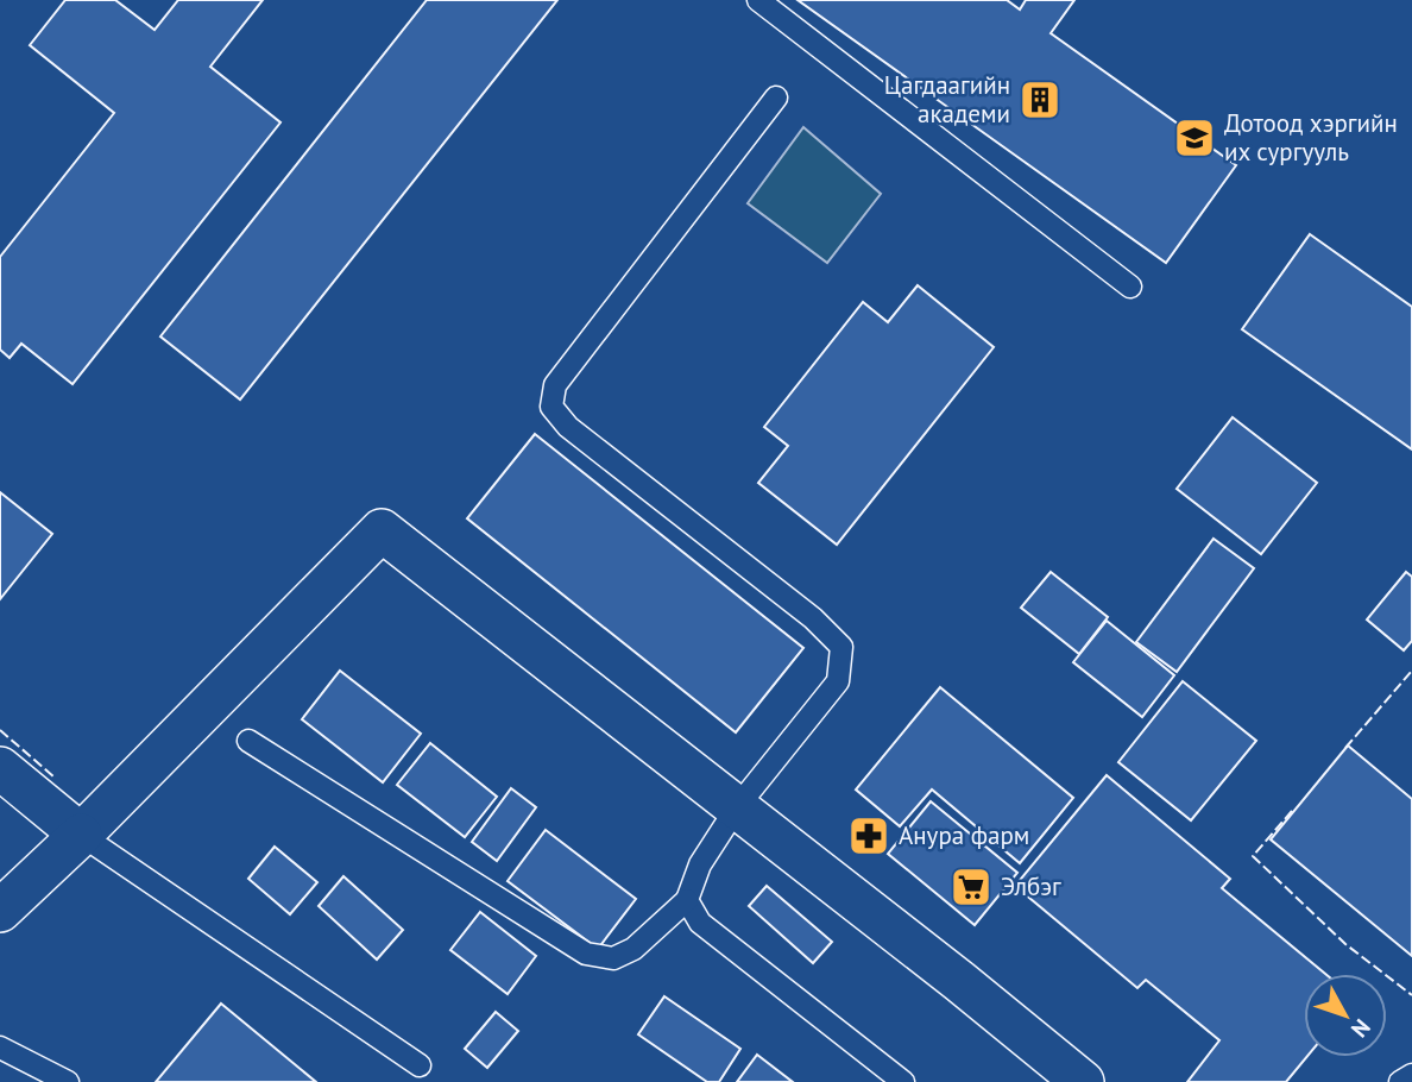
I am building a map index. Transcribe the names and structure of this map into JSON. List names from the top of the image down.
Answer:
{
  "places": {
    "building": ["Цагдаагийн академи"],
    "school or university": ["Дотоод хэргийн их сургууль"],
    "pharmacy": ["Анура фарм"],
    "supermarket": ["Элбэг"]
  },
  "north": "bottom right"
}
